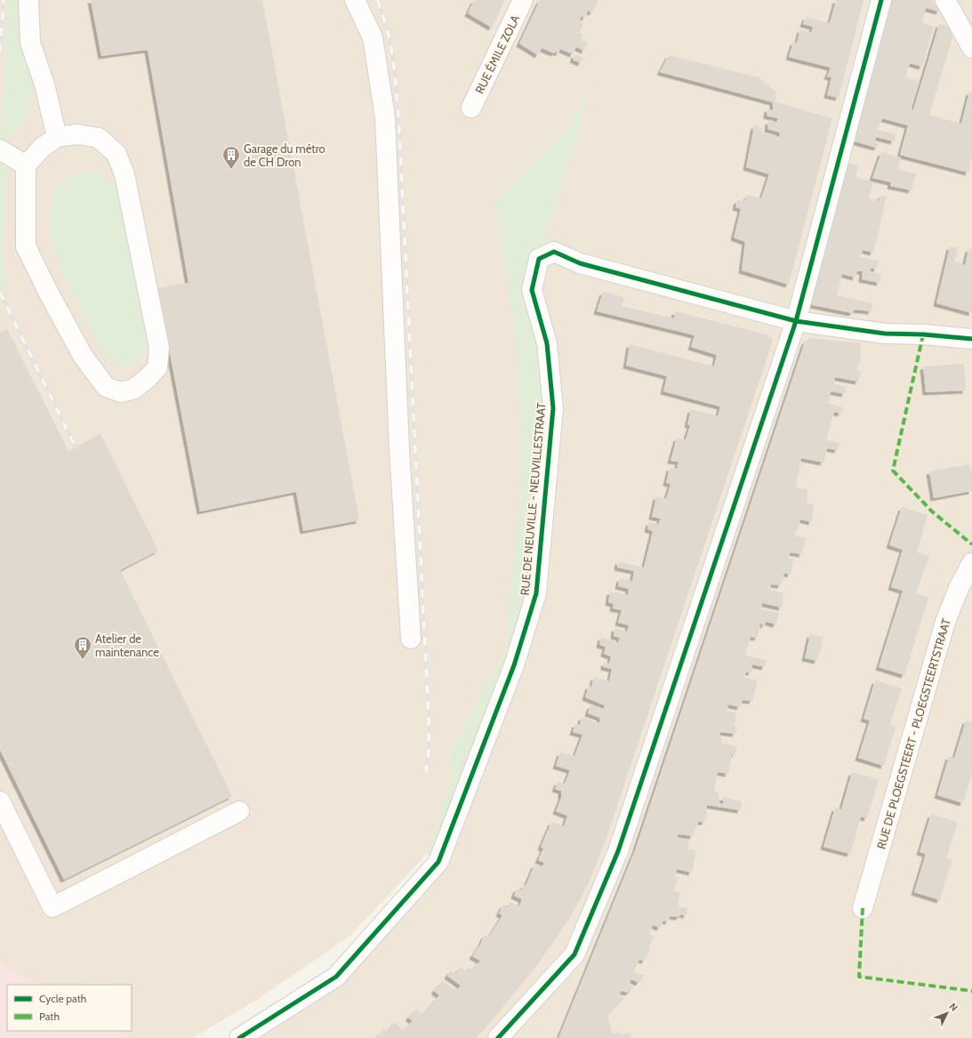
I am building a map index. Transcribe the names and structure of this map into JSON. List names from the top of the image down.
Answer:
{
  "streets": {
    "street": ["RUE ÉMILE ZOLA", "RUE DE NEUVILLE - NEUVILLESTRAAT", "RUE DE PLOEGSTEERT - PLOEGSTEERTSTRAAT"]
  },
  "places": {
    "building": ["Garage du métro de CH Dron", "Atelier de maintenance"]
  },
  "legend": ["Cycle path", "Path"],
  "north": "top right"
}
